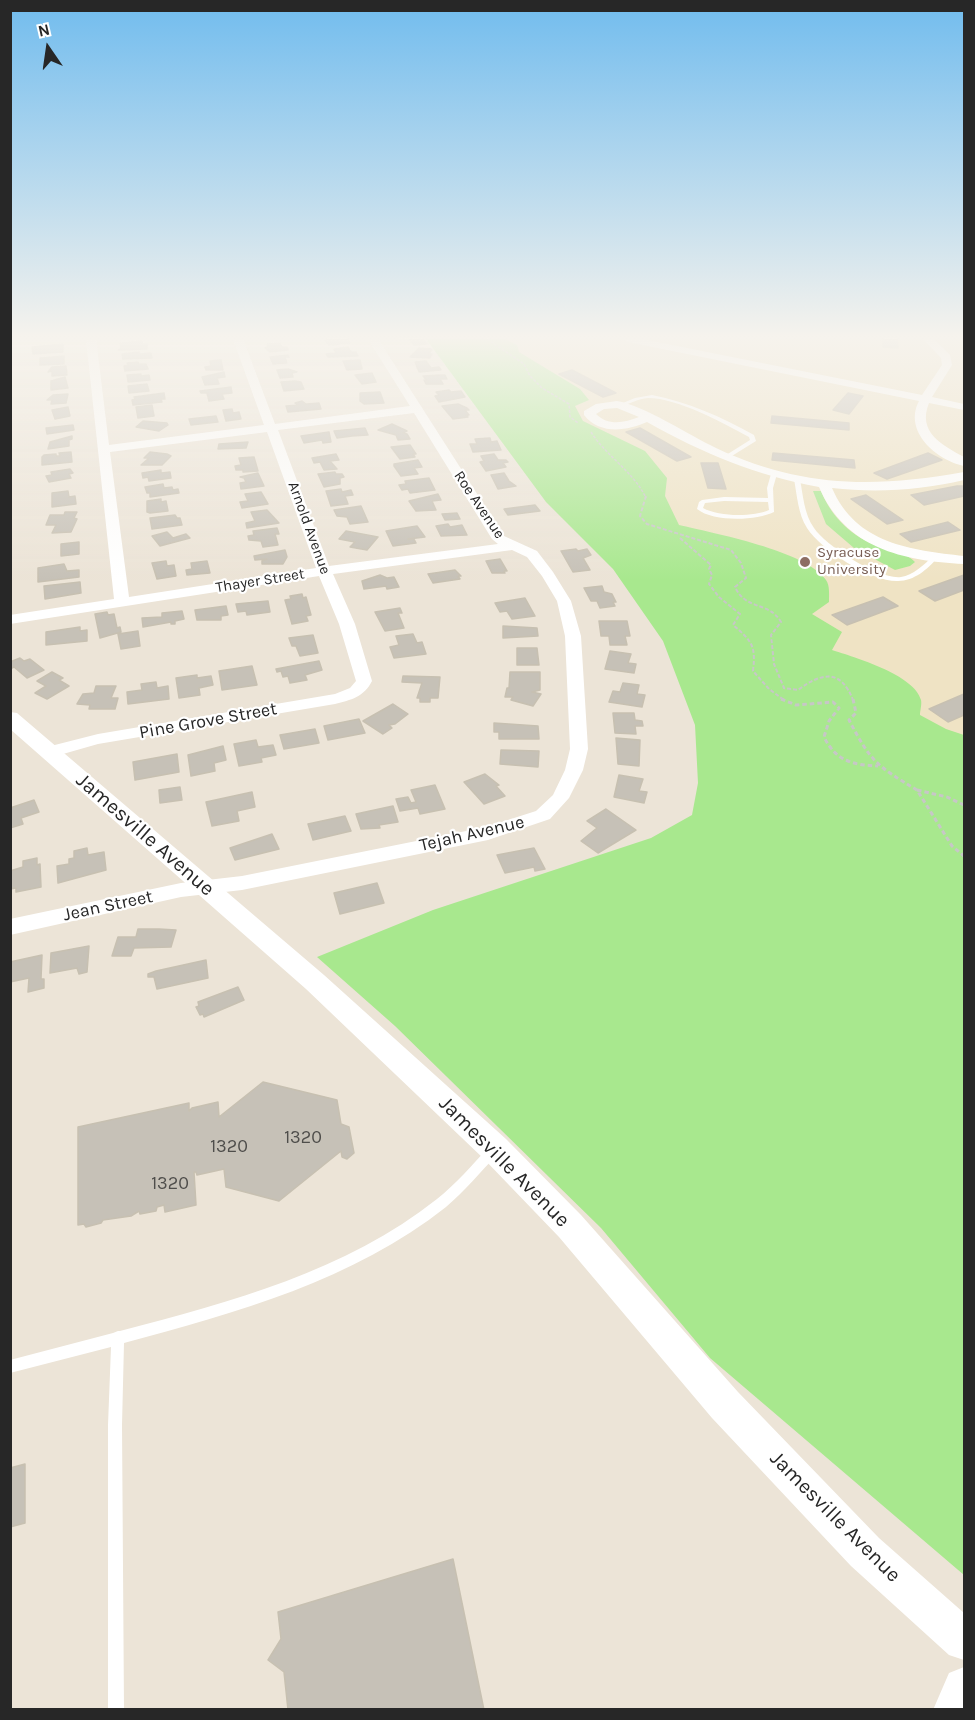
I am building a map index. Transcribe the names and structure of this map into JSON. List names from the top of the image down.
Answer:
{
  "streets": {
    "street": [
      "Roe Avenue",
      "Arnold Avenue",
      "Thayer Street",
      "Pine Grove Street",
      "Tejah Avenue",
      "Jamesville Avenue",
      "Jean Street"
    ]
  },
  "crossings": [
    ["Roe Avenue", "Thayer Street"],
    ["Roe Avenue", "Tejah Avenue"],
    ["Arnold Avenue", "Thayer Street"],
    ["Arnold Avenue", "Pine Grove Street"],
    ["Thayer Street", "Tejah Avenue"],
    ["Pine Grove Street", "Jamesville Avenue"],
    ["Tejah Avenue", "Jamesville Avenue"],
    ["Tejah Avenue", "Jean Street"],
    ["Jamesville Avenue", "Jean Street"]
  ],
  "places": ["Syracuse University"],
  "house_numbers": ["1320", "1320", "1320"],
  "north": "top"
}
